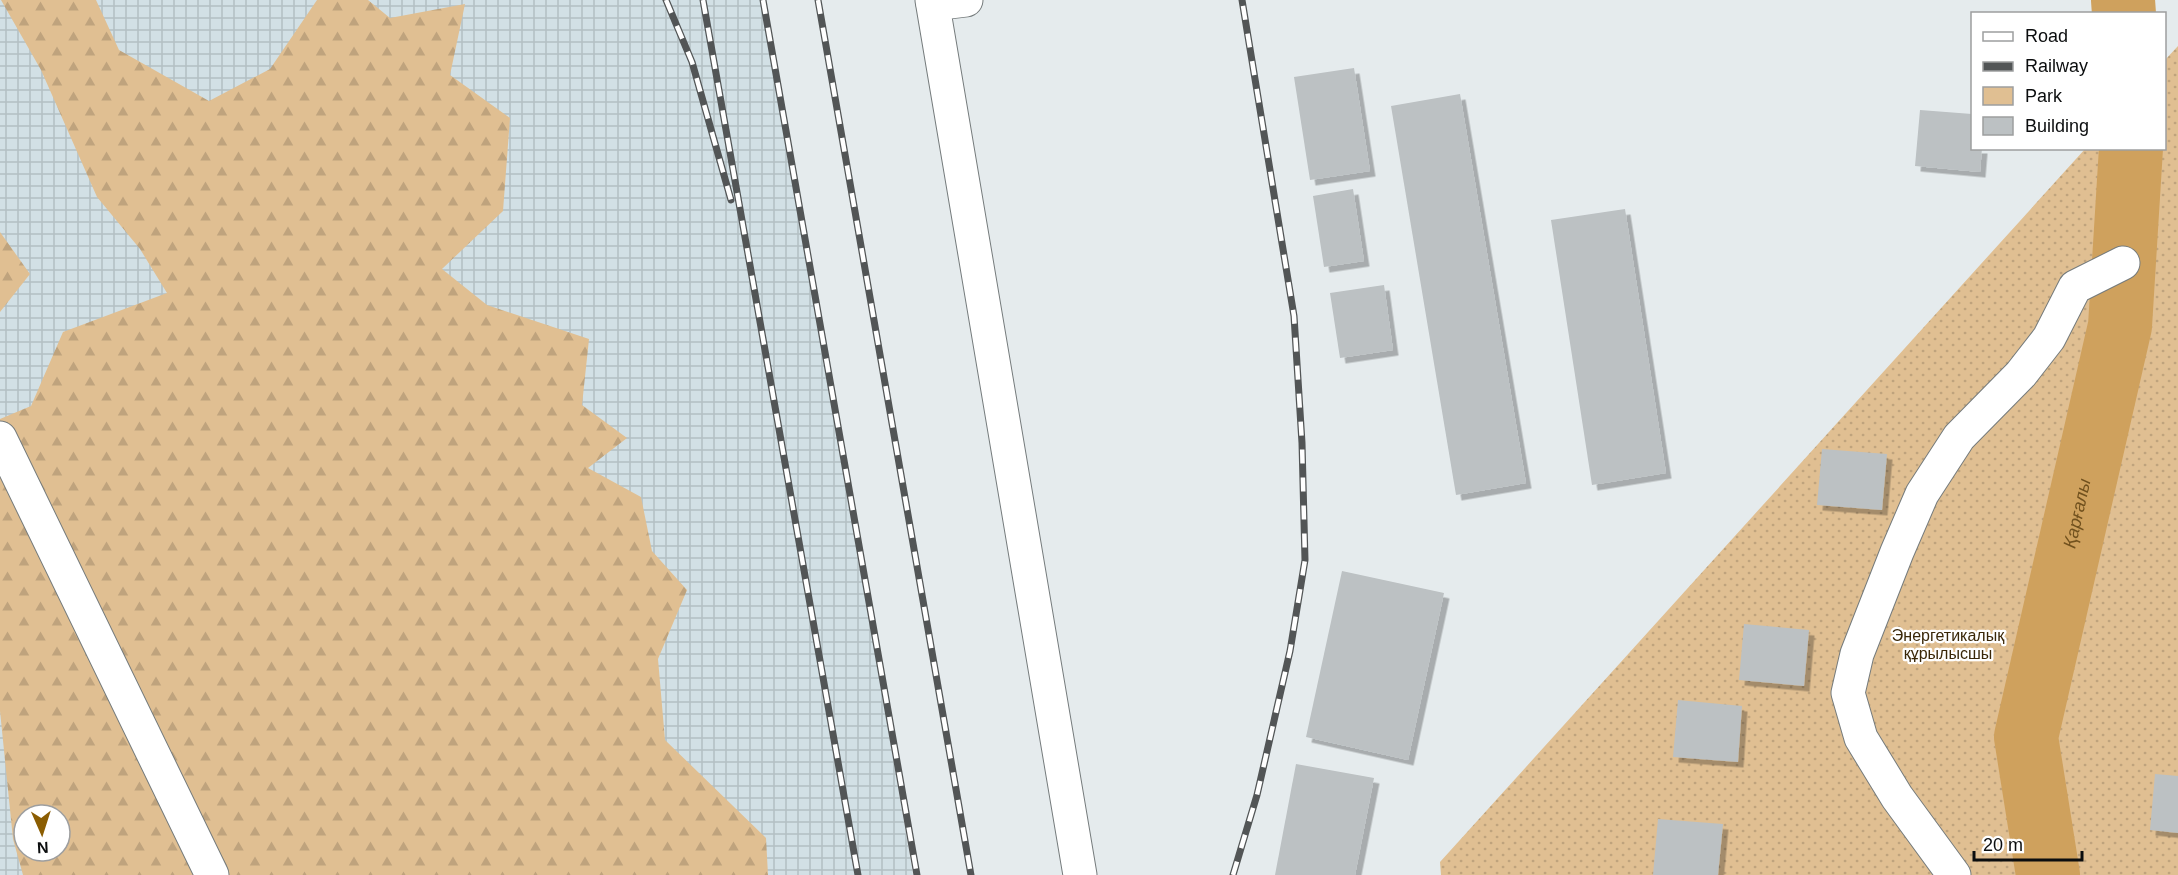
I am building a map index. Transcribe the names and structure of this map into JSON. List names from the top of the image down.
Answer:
{
  "water": ["Қарғалы"],
  "parks": ["Энергетикалық құрылысшы"],
  "legend": [
    "Road",
    "Railway",
    "Park",
    "Building"
  ],
  "scale_bar": "20 m",
  "north": "bottom"
}
